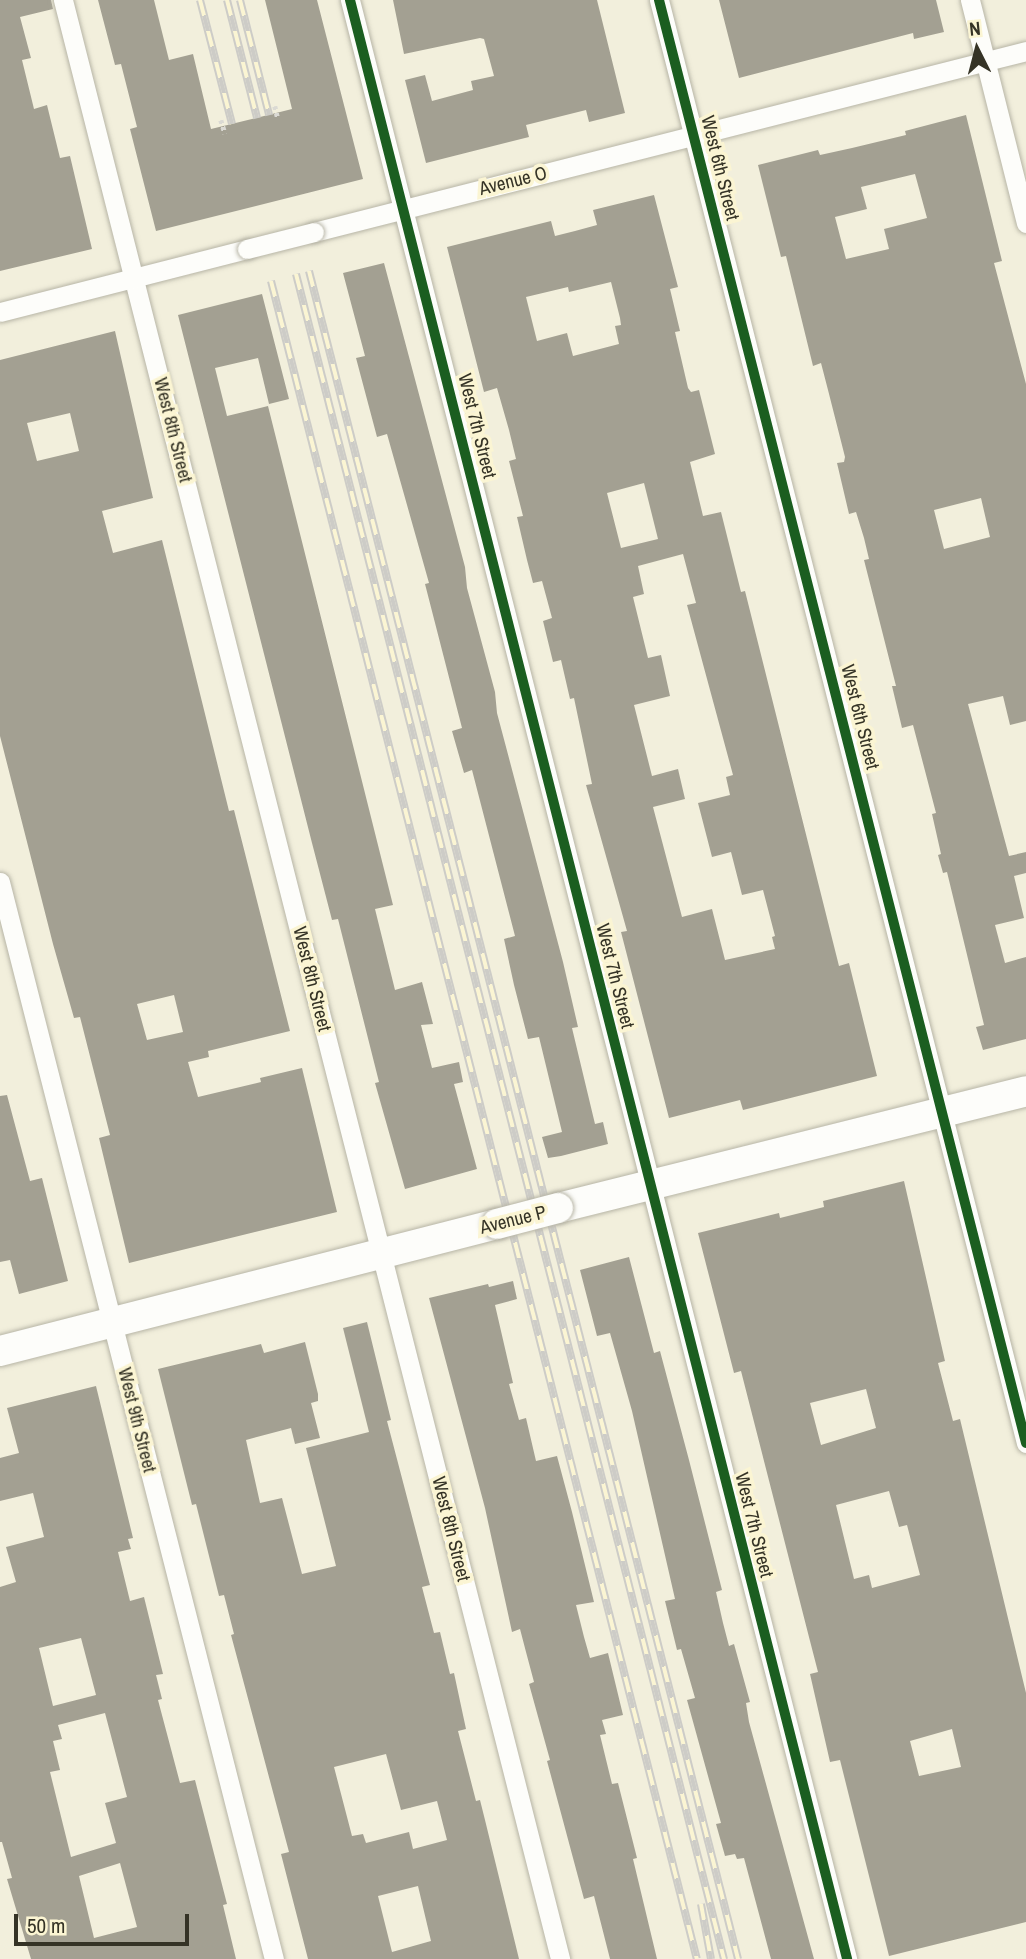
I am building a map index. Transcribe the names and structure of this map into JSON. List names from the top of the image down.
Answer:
{
  "streets": {
    "main road": ["Avenue P"],
    "street": [
      "West 6th Street",
      "Avenue O",
      "West 7th Street",
      "West 8th Street",
      "West 9th Street"
    ]
  },
  "crossings": [
    ["West 6th Street", "Avenue O"],
    ["West 6th Street", "Avenue P"],
    ["Avenue O", "West 7th Street"],
    ["Avenue O", "West 8th Street"],
    ["West 7th Street", "Avenue P"],
    ["West 8th Street", "Avenue P"],
    ["Avenue P", "West 9th Street"]
  ],
  "scale_bar": "50 m",
  "north": "top"
}
